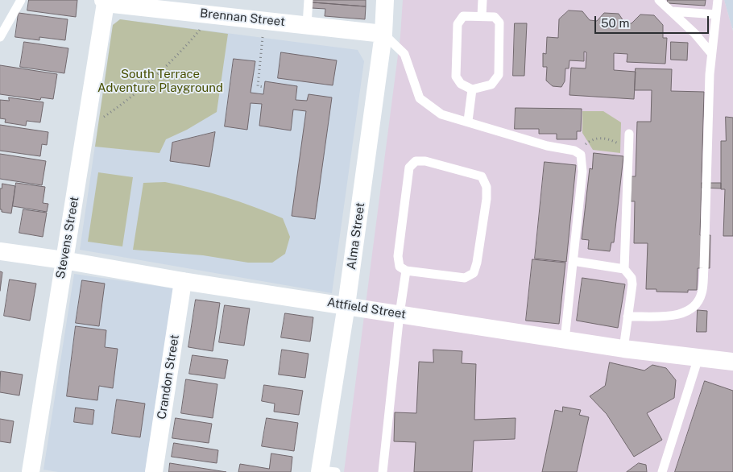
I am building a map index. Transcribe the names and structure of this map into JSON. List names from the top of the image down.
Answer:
{
  "streets": {
    "street": [
      "Brennan Street",
      "Alma Street",
      "Stevens Street",
      "Attfield Street",
      "Crandon Street"
    ]
  },
  "crossings": [
    ["Brennan Street", "Alma Street"],
    ["Brennan Street", "Stevens Street"],
    ["Alma Street", "Attfield Street"],
    ["Stevens Street", "Attfield Street"],
    ["Attfield Street", "Crandon Street"]
  ],
  "parks": ["South Terrace Adventure Playground"],
  "scale_bar": "50 m"
}
